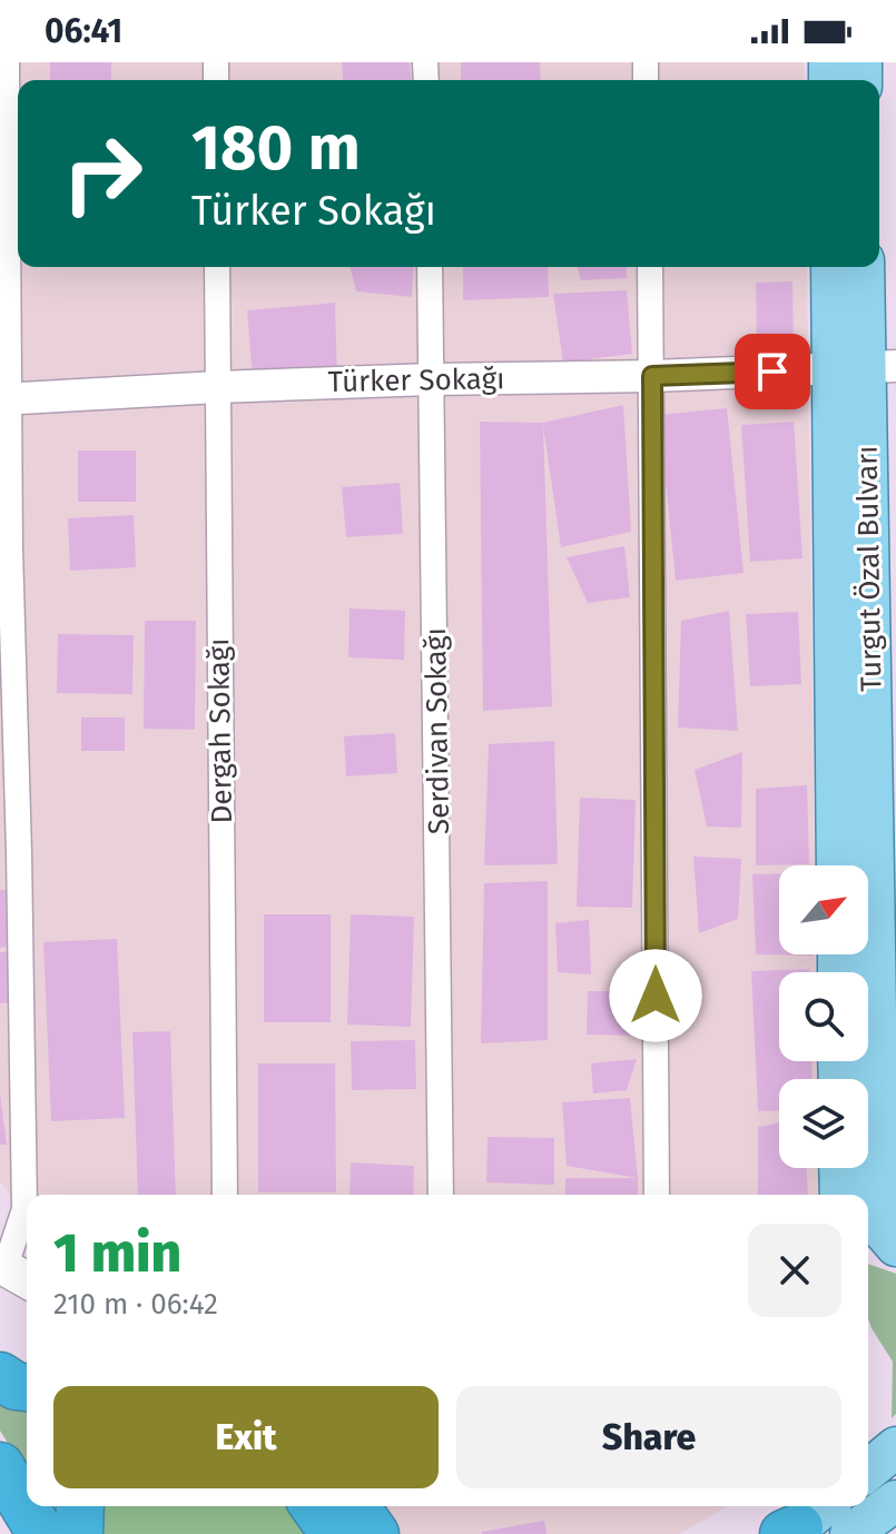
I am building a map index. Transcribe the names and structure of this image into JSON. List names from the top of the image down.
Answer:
{
  "streets": {
    "main road": ["Turgut Özal Bulvarı"],
    "street": ["Türker Sokağı", "Dergah Sokağı", "Serdivan Sokağı"]
  },
  "crossings": [
    ["Türker Sokağı", "Turgut Özal Bulvarı"],
    ["Türker Sokağı", "Dergah Sokağı"],
    ["Türker Sokağı", "Serdivan Sokağı"]
  ],
  "north": "top right",
  "page": {
    "status": "06:41",
    "turn": ["180 m", "Türker Sokağı"],
    "heading": ["1 min", "210 m · 06:42"],
    "buttons": ["Exit", "Share"]
  }
}
